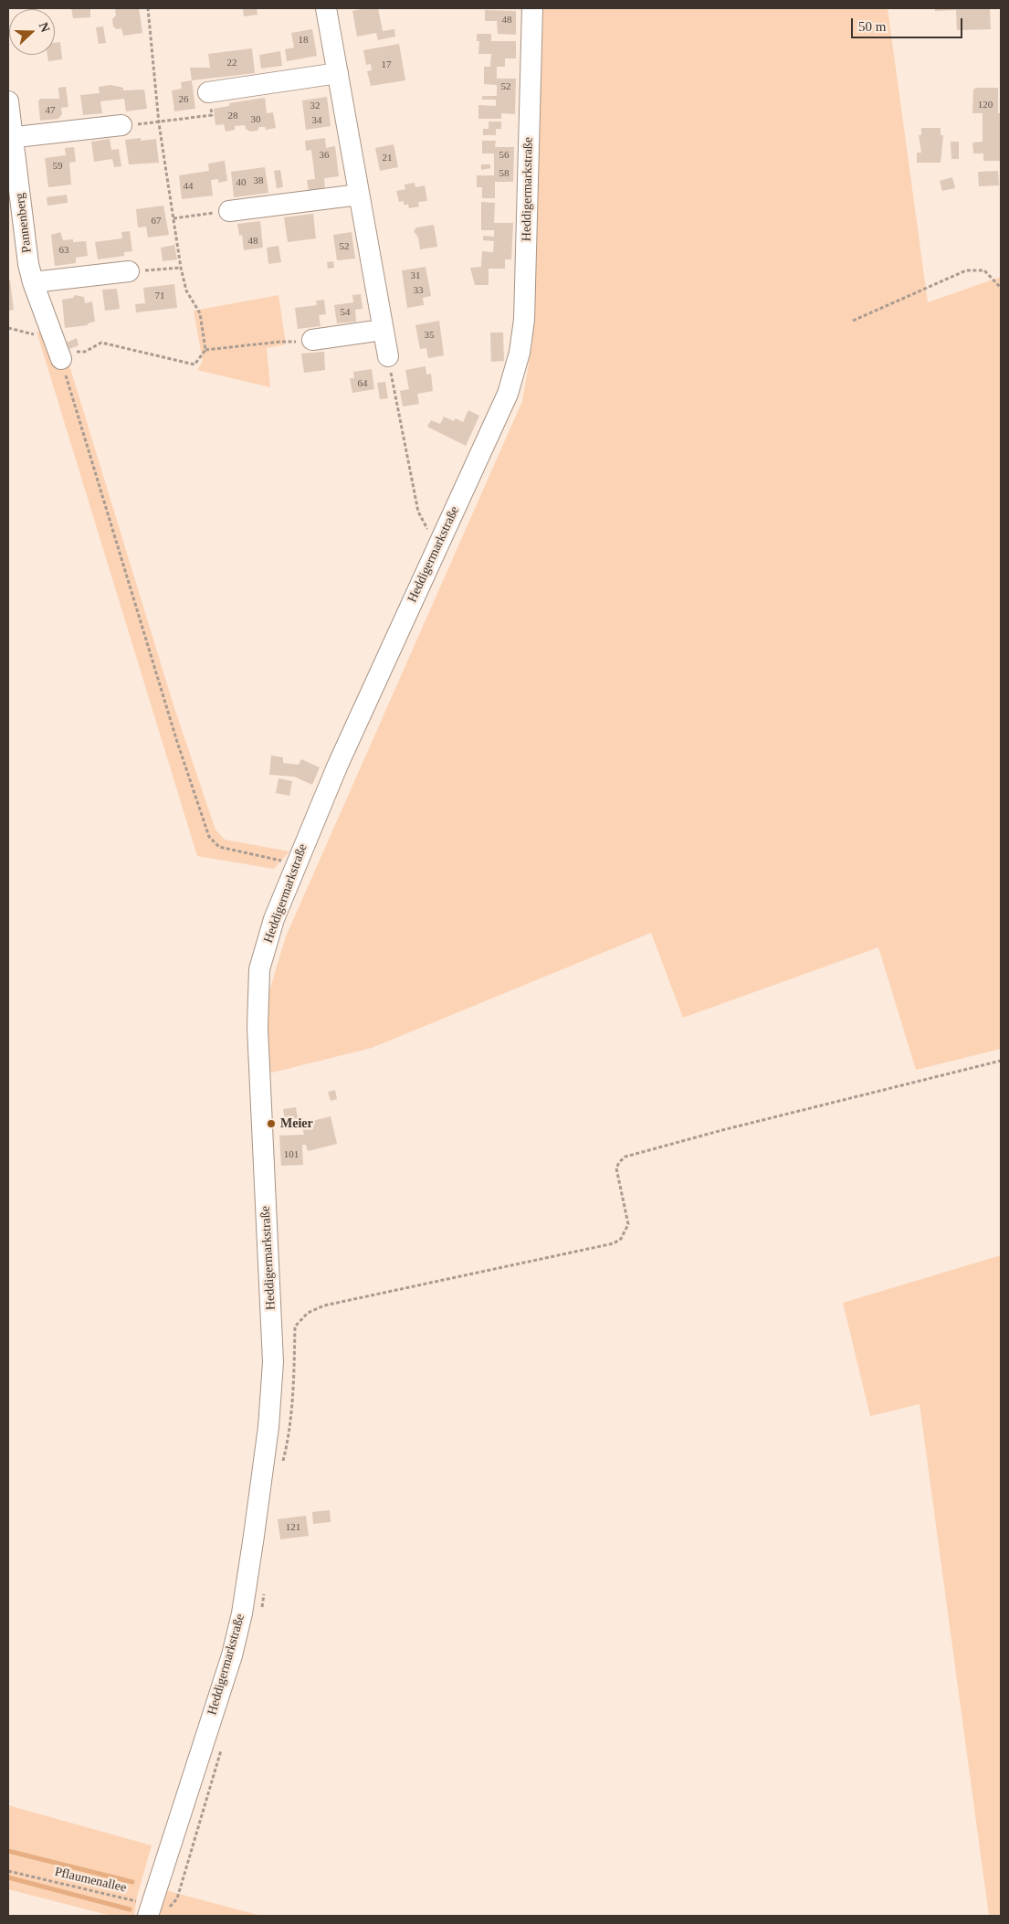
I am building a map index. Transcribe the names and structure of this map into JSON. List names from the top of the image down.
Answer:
{
  "streets": {
    "street": ["Heddigermarkstraße", "Pannenberg"],
    "path": ["Pflaumenallee"]
  },
  "crossings": [
    ["Heddigermarkstraße", "Pflaumenallee"]
  ],
  "places": ["Meier"],
  "house_numbers": [
    "48",
    "18",
    "22",
    "17",
    "52",
    "26",
    "120",
    "32",
    "47",
    "28",
    "30",
    "34",
    "36",
    "56",
    "21",
    "59",
    "58",
    "38",
    "40",
    "44",
    "67",
    "48",
    "52",
    "63",
    "31",
    "33",
    "71",
    "54",
    "35",
    "64",
    "101",
    "121"
  ],
  "scale_bar": "50 m",
  "north": "right"
}
